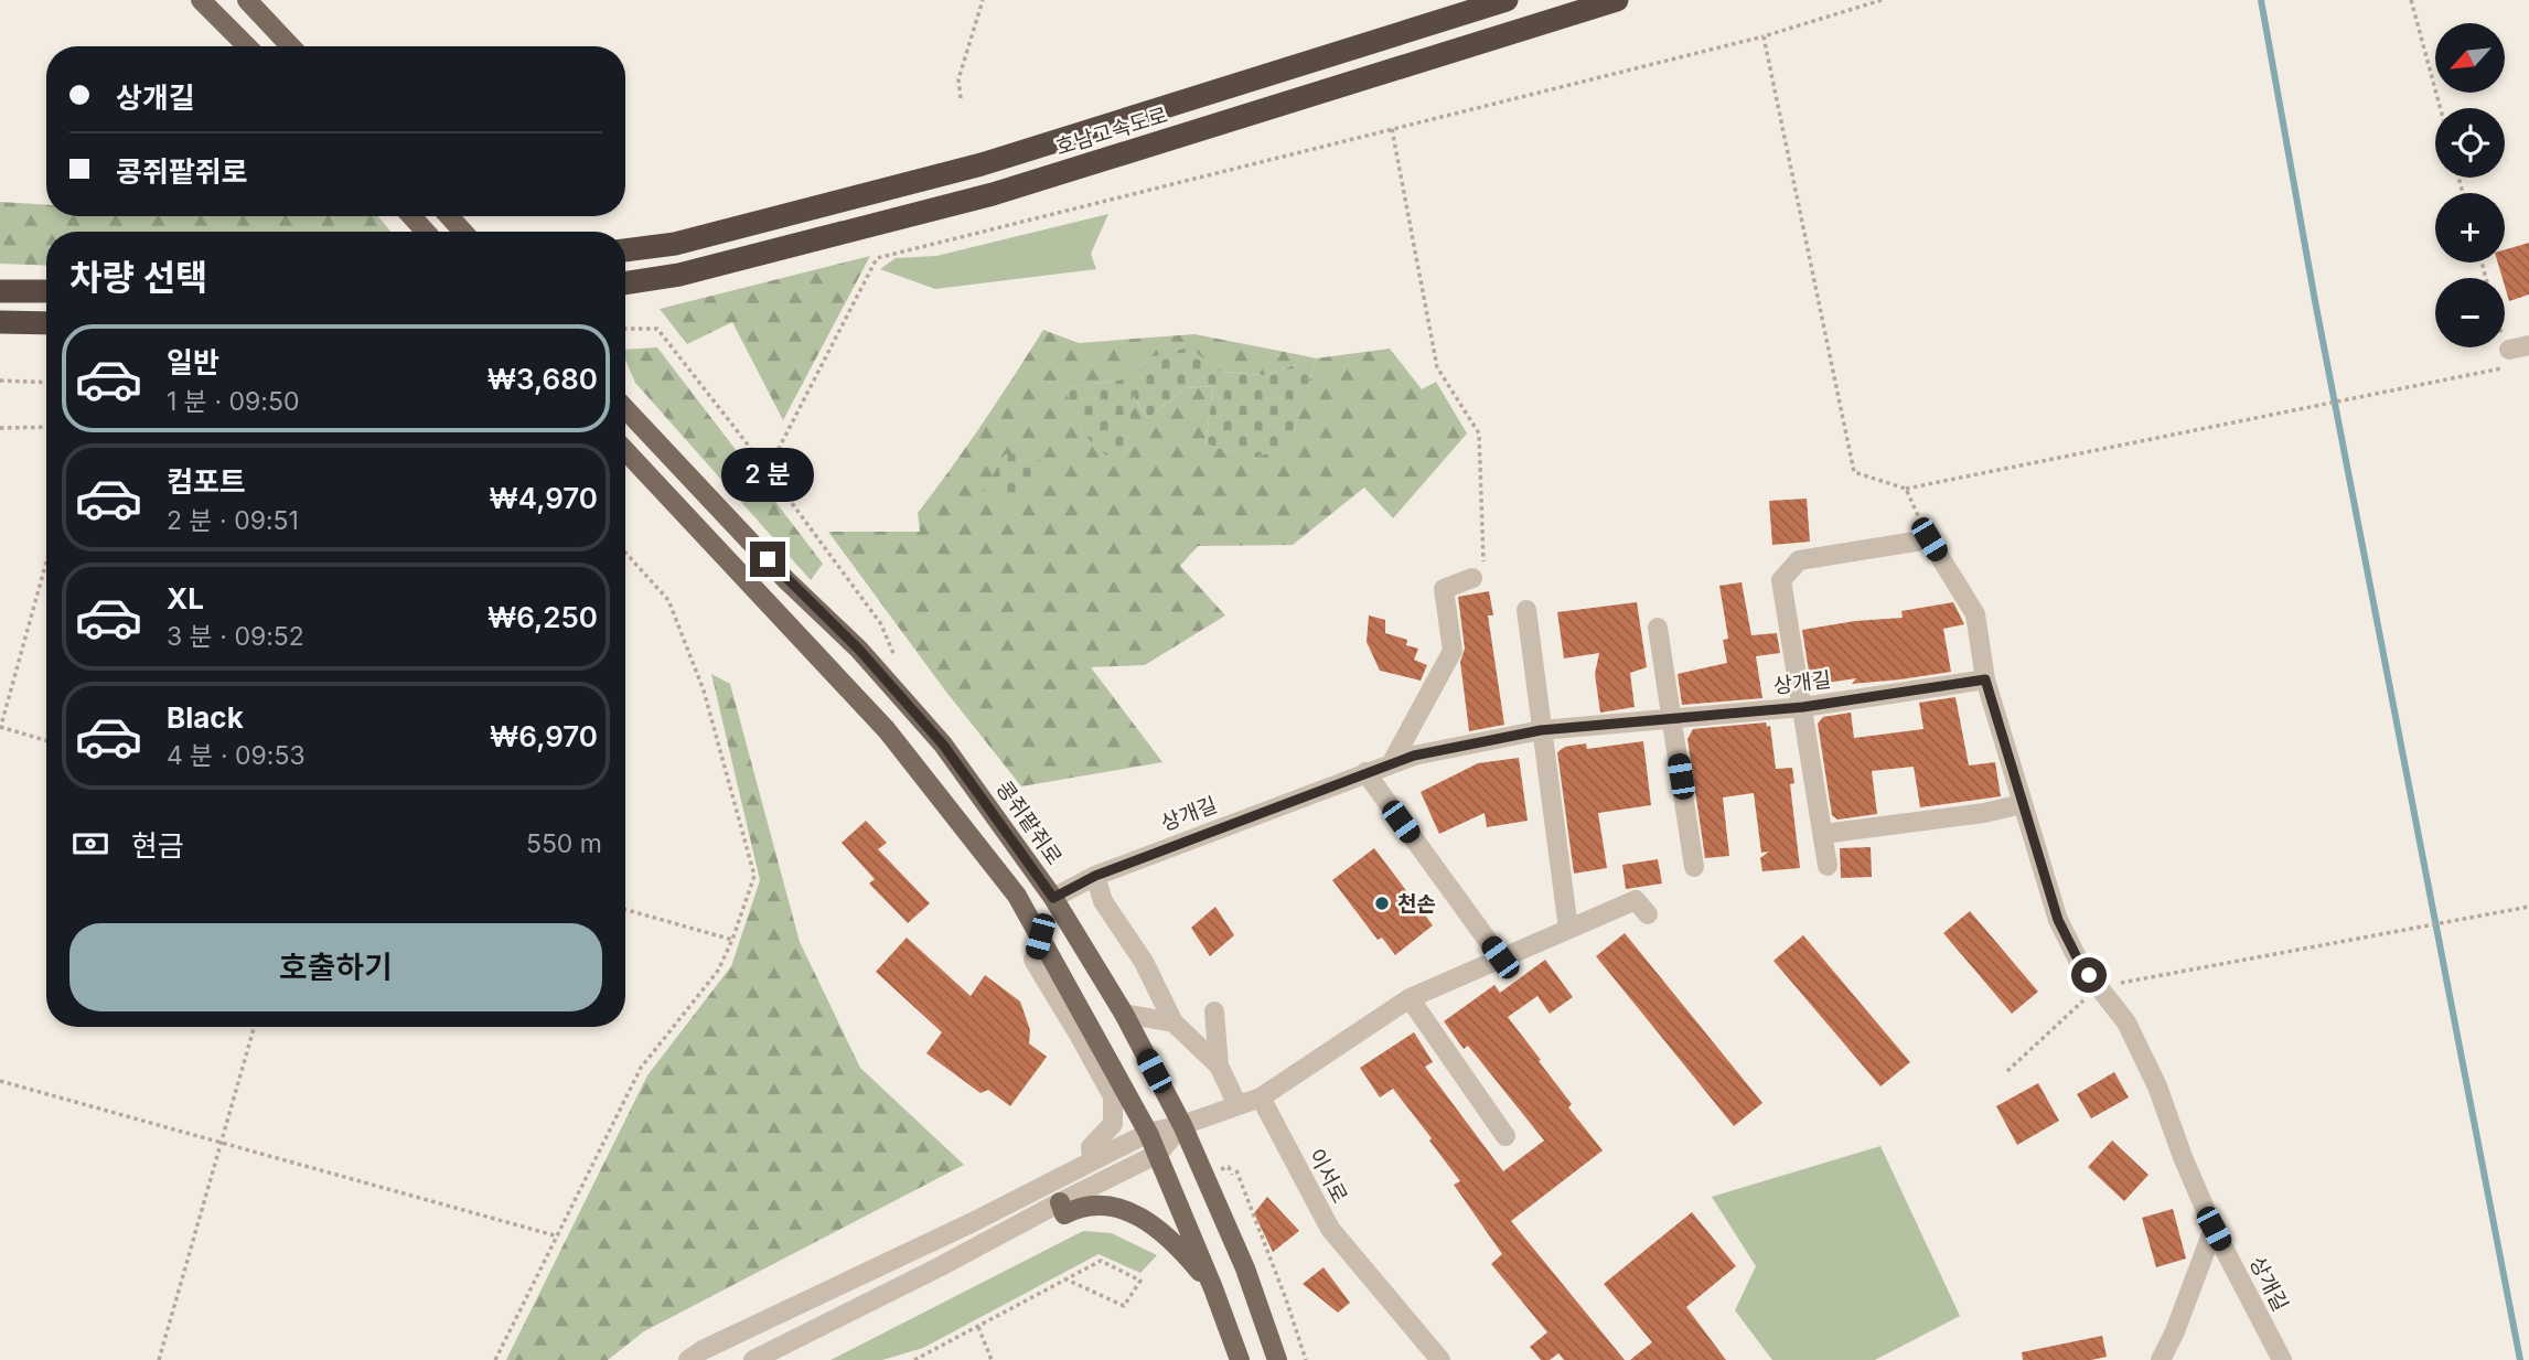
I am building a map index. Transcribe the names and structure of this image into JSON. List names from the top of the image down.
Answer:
{
  "streets": {
    "highway": ["호남고속도로"],
    "main road": ["콩쥐팥쥐로"],
    "street": ["상개길", "이서로"]
  },
  "crossings": [
    ["상개길", "콩쥐팥쥐로"]
  ],
  "places": ["천손"],
  "north": "bottom left",
  "page": {
    "map_buttons": ["+", "−"],
    "banner": ["상개길", "콩쥐팥쥐로"],
    "heading": "차량 선택",
    "list": [
      {
        "name": "일반",
        "note": "1 분 · 09:50",
        "value": "₩3,680"
      },
      {
        "name": "컴포트",
        "note": "2 분 · 09:51",
        "value": "₩4,970"
      },
      {
        "name": "XL",
        "note": "3 분 · 09:52",
        "value": "₩6,250"
      },
      {
        "name": "Black",
        "note": "4 분 · 09:53",
        "value": "₩6,970"
      }
    ],
    "bubble": "2 분",
    "pay": ["현금", "550 m"],
    "buttons": "호출하기"
  }
}
